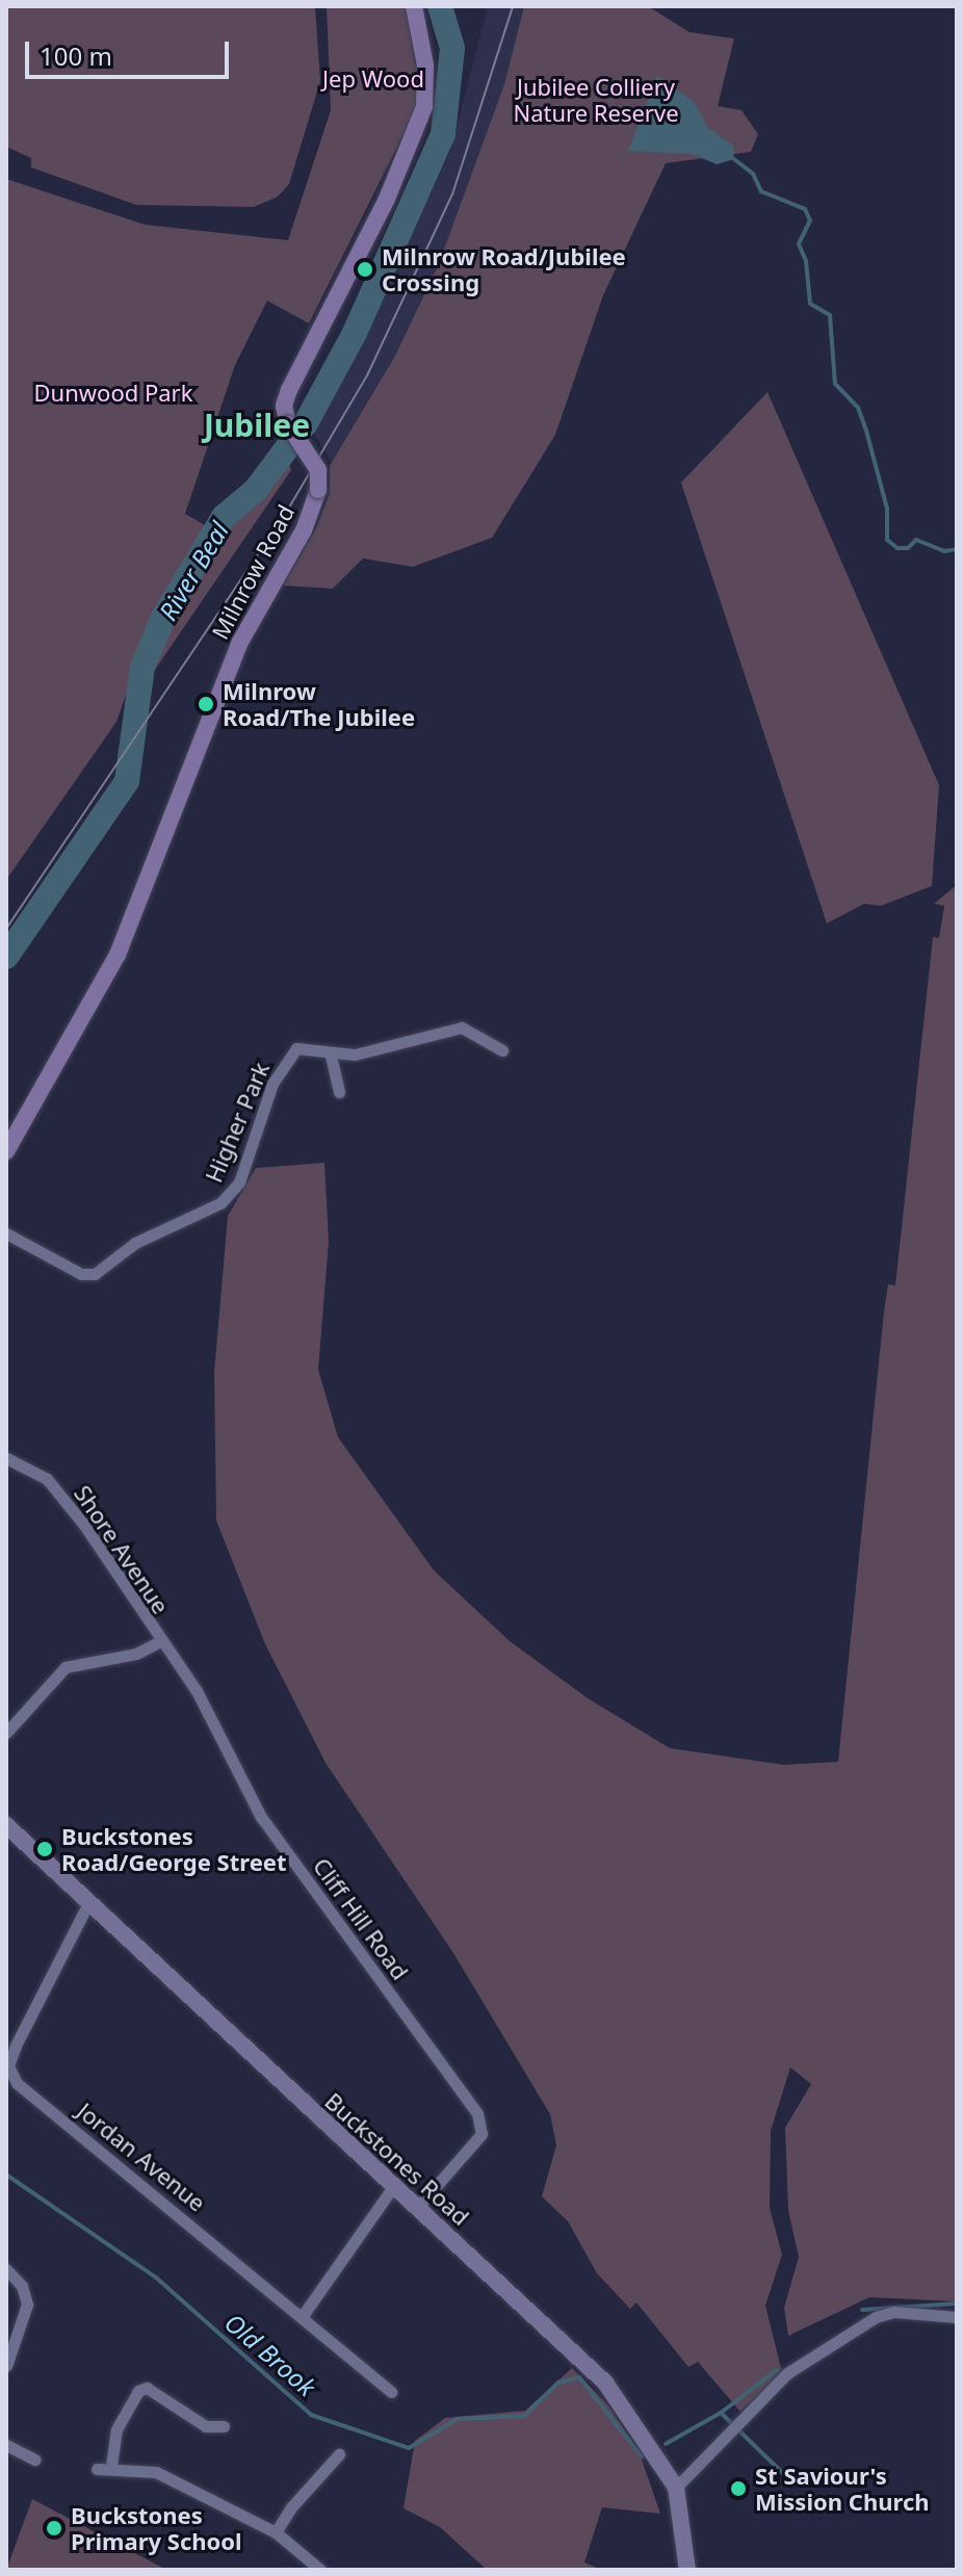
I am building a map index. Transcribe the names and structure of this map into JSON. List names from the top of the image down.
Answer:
{
  "streets": {
    "main road": ["Milnrow Road", "Buckstones Road"],
    "street": [
      "Higher Park",
      "Shore Avenue",
      "Cliff Hill Road",
      "Jordan Avenue"
    ]
  },
  "crossings": [
    ["Shore Avenue", "Cliff Hill Road"],
    ["Cliff Hill Road", "Buckstones Road"],
    ["Jordan Avenue", "Buckstones Road"]
  ],
  "districts": ["Jubilee"],
  "water": ["River Beal", "Old Brook"],
  "parks": ["Jep Wood", "Jubilee Colliery Nature Reserve", "Dunwood Park"],
  "places": [
    "Milnrow Road/Jubilee Crossing",
    "Milnrow Road/The Jubilee",
    "Buckstones Road/George Street",
    "St Saviour's Mission Church",
    "Buckstones Primary School"
  ],
  "scale_bar": "100 m"
}
